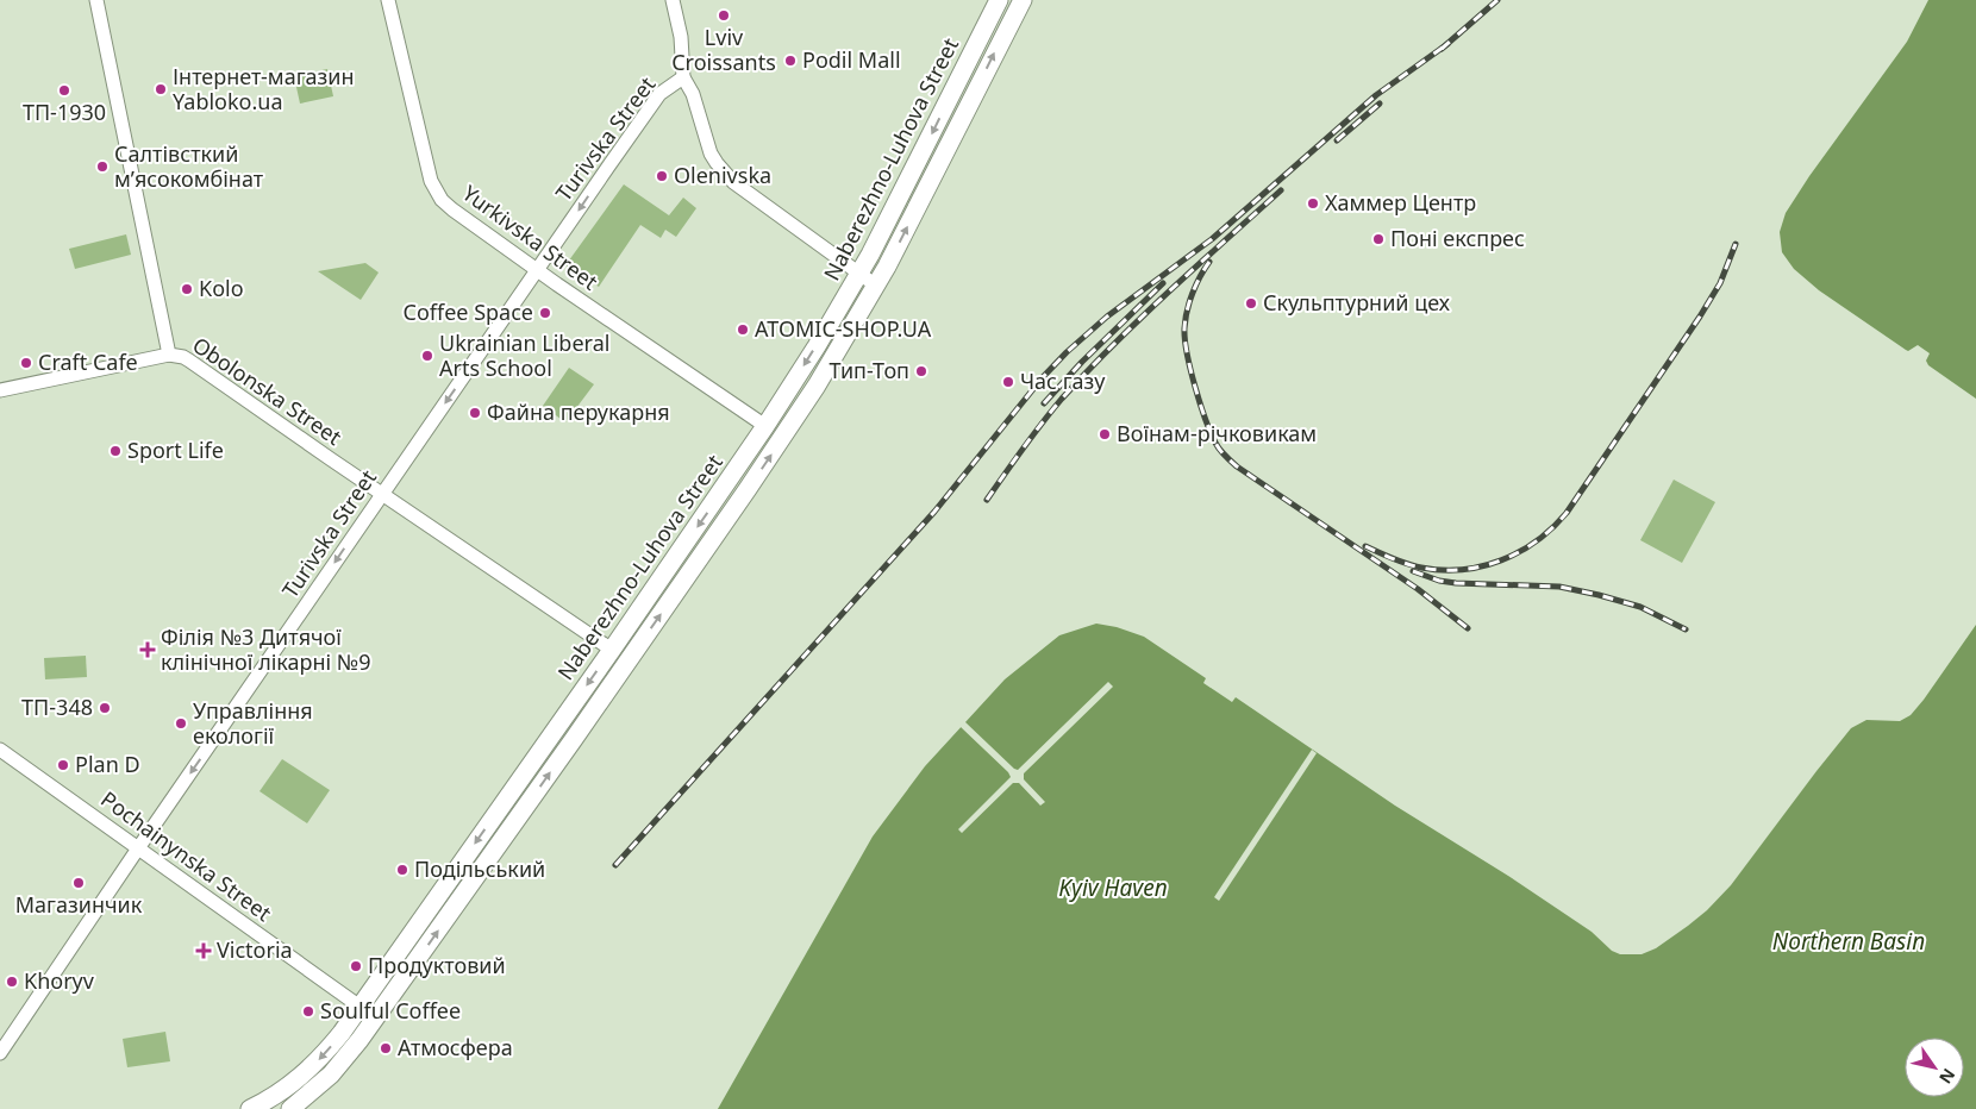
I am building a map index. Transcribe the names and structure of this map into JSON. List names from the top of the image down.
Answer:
{
  "streets": {
    "main road": ["Naberezhno-Luhova Street"],
    "street": [
      "Turivska Street",
      "Yurkivska Street",
      "Obolonska Street",
      "Pochainynska Street"
    ]
  },
  "crossings": [
    ["Turivska Street", "Yurkivska Street"],
    ["Turivska Street", "Obolonska Street"],
    ["Turivska Street", "Pochainynska Street"],
    ["Naberezhno-Luhova Street", "Yurkivska Street"],
    ["Naberezhno-Luhova Street", "Obolonska Street"],
    ["Naberezhno-Luhova Street", "Pochainynska Street"]
  ],
  "one_way": ["Turivska Street"],
  "water": ["Kyiv Haven", "Northern Basin"],
  "places": {
    "other": [
      "Lviv Croissants",
      "Podil Mall",
      "Інтернет-магазин Yabloko.ua",
      "ТП-1930",
      "Салтівсткий м’ясокомбінат",
      "Olenivska",
      "Хаммер Центр",
      "Поні експрес",
      "Kolo",
      "Скульптурний цех",
      "Coffee Space",
      "ATOMIC-SHOP.UA",
      "Ukrainian Liberal Arts School",
      "Craft Cafe",
      "Тип-Топ",
      "Час газу",
      "Файна перукарня",
      "Воїнам-річковикам",
      "Sport Life",
      "ТП-348",
      "Управління екології",
      "Plan D",
      "Подільський",
      "Магазинчик",
      "Продуктовий",
      "Khoryv",
      "Soulful Coffee",
      "Атмосфера"
    ],
    "health": ["Філія №3 Дитячої клінічної лікарні №9", "Victoria"]
  },
  "north": "bottom right"
}
